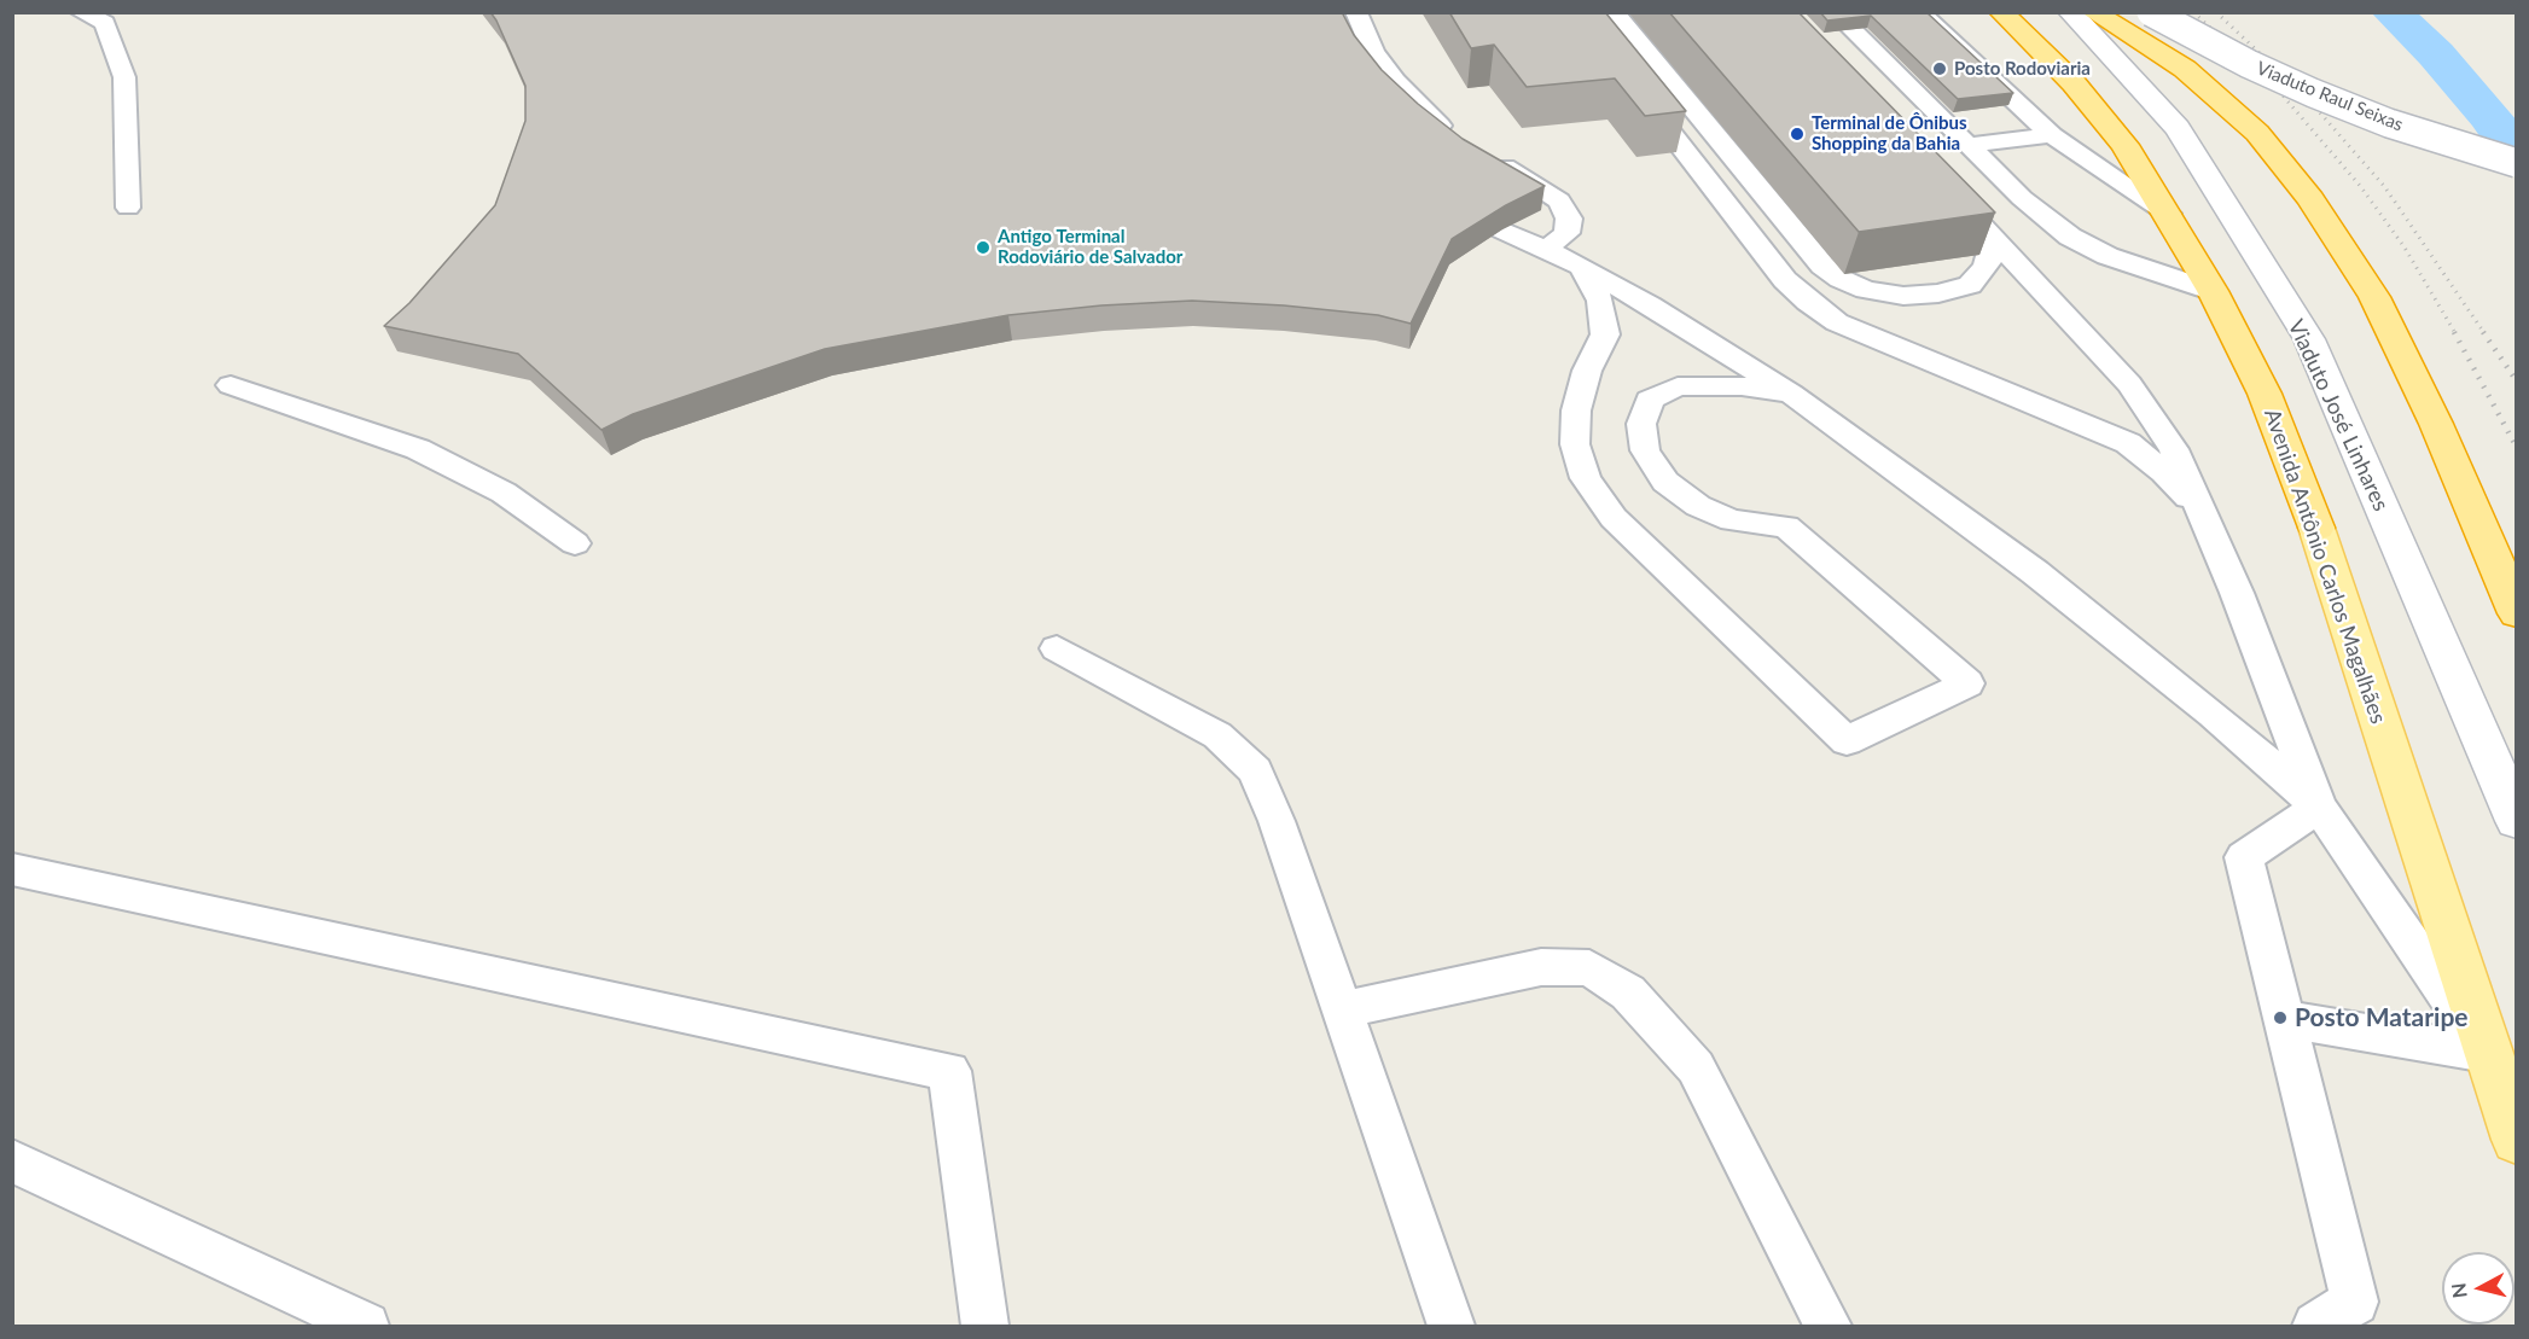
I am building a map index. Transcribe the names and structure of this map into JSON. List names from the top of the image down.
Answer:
{
  "streets": {
    "highway": ["Avenida Antônio Carlos Magalhães"],
    "main road": ["Viaduto Raul Seixas", "Viaduto José Linhares"]
  },
  "places": [
    "Posto Rodoviaria",
    "Terminal de Ônibus Shopping da Bahia",
    "Antigo Terminal Rodoviário de Salvador",
    "Posto Mataripe"
  ],
  "north": "left"
}
